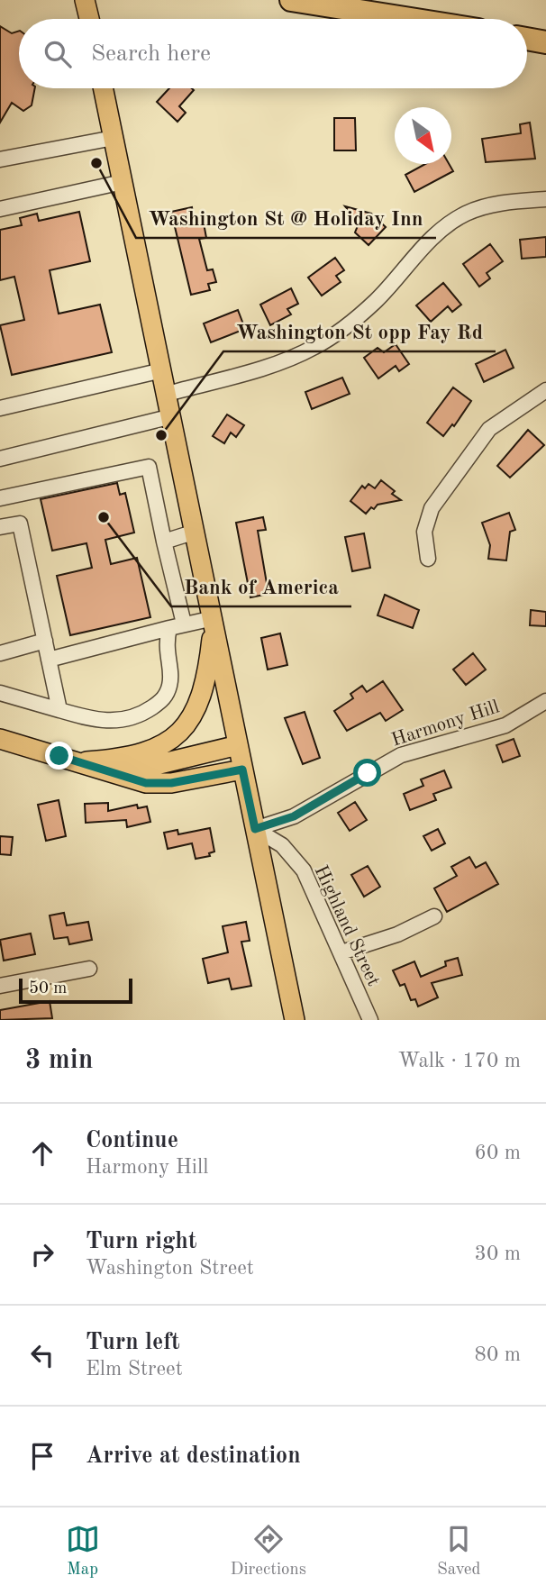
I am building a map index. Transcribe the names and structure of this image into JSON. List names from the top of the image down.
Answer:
{
  "streets": {
    "street": ["Harmony Hill", "Highland Street"]
  },
  "crossings": [
    ["Harmony Hill", "Highland Street"]
  ],
  "places": ["Washington St @ Holiday Inn", "Washington St opp Fay Rd", "Bank of America"],
  "scale_bar": "50 m",
  "north": "bottom right",
  "page": {
    "search": "Search here",
    "scale": "50 m",
    "heading": ["3 min", "Walk · 170 m"],
    "list": [
      ["Continue", "Harmony Hill", "60 m"],
      ["Turn right", "Washington Street", "30 m"],
      ["Turn left", "Elm Street", "80 m"],
      "Arrive at destination"
    ],
    "nav": ["Map", "Directions", "Saved"]
  }
}
